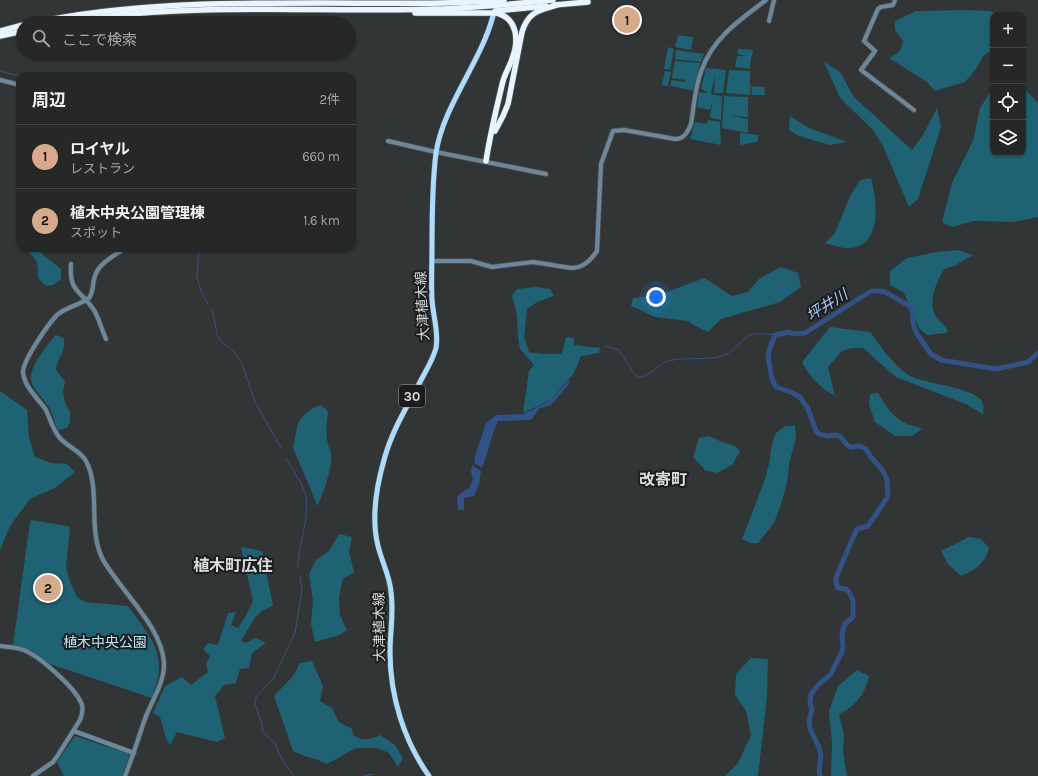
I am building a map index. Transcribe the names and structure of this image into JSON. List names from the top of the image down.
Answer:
{
  "streets": {
    "main road": ["大津植木線", "30"]
  },
  "districts": ["改寄町", "植木町広住"],
  "water": ["坪井川"],
  "parks": ["植木中央公園"],
  "page": {
    "pins": ["1", "2"],
    "map_buttons": ["+", "−"],
    "search": "ここで検索",
    "heading": ["周辺", "2件"],
    "list": [
      {
        "mark": "1",
        "name": "ロイヤル",
        "note": "レストラン",
        "value": "660 m"
      },
      {
        "mark": "2",
        "name": "植木中央公園管理棟",
        "note": "スポット",
        "value": "1.6 km"
      }
    ]
  }
}
